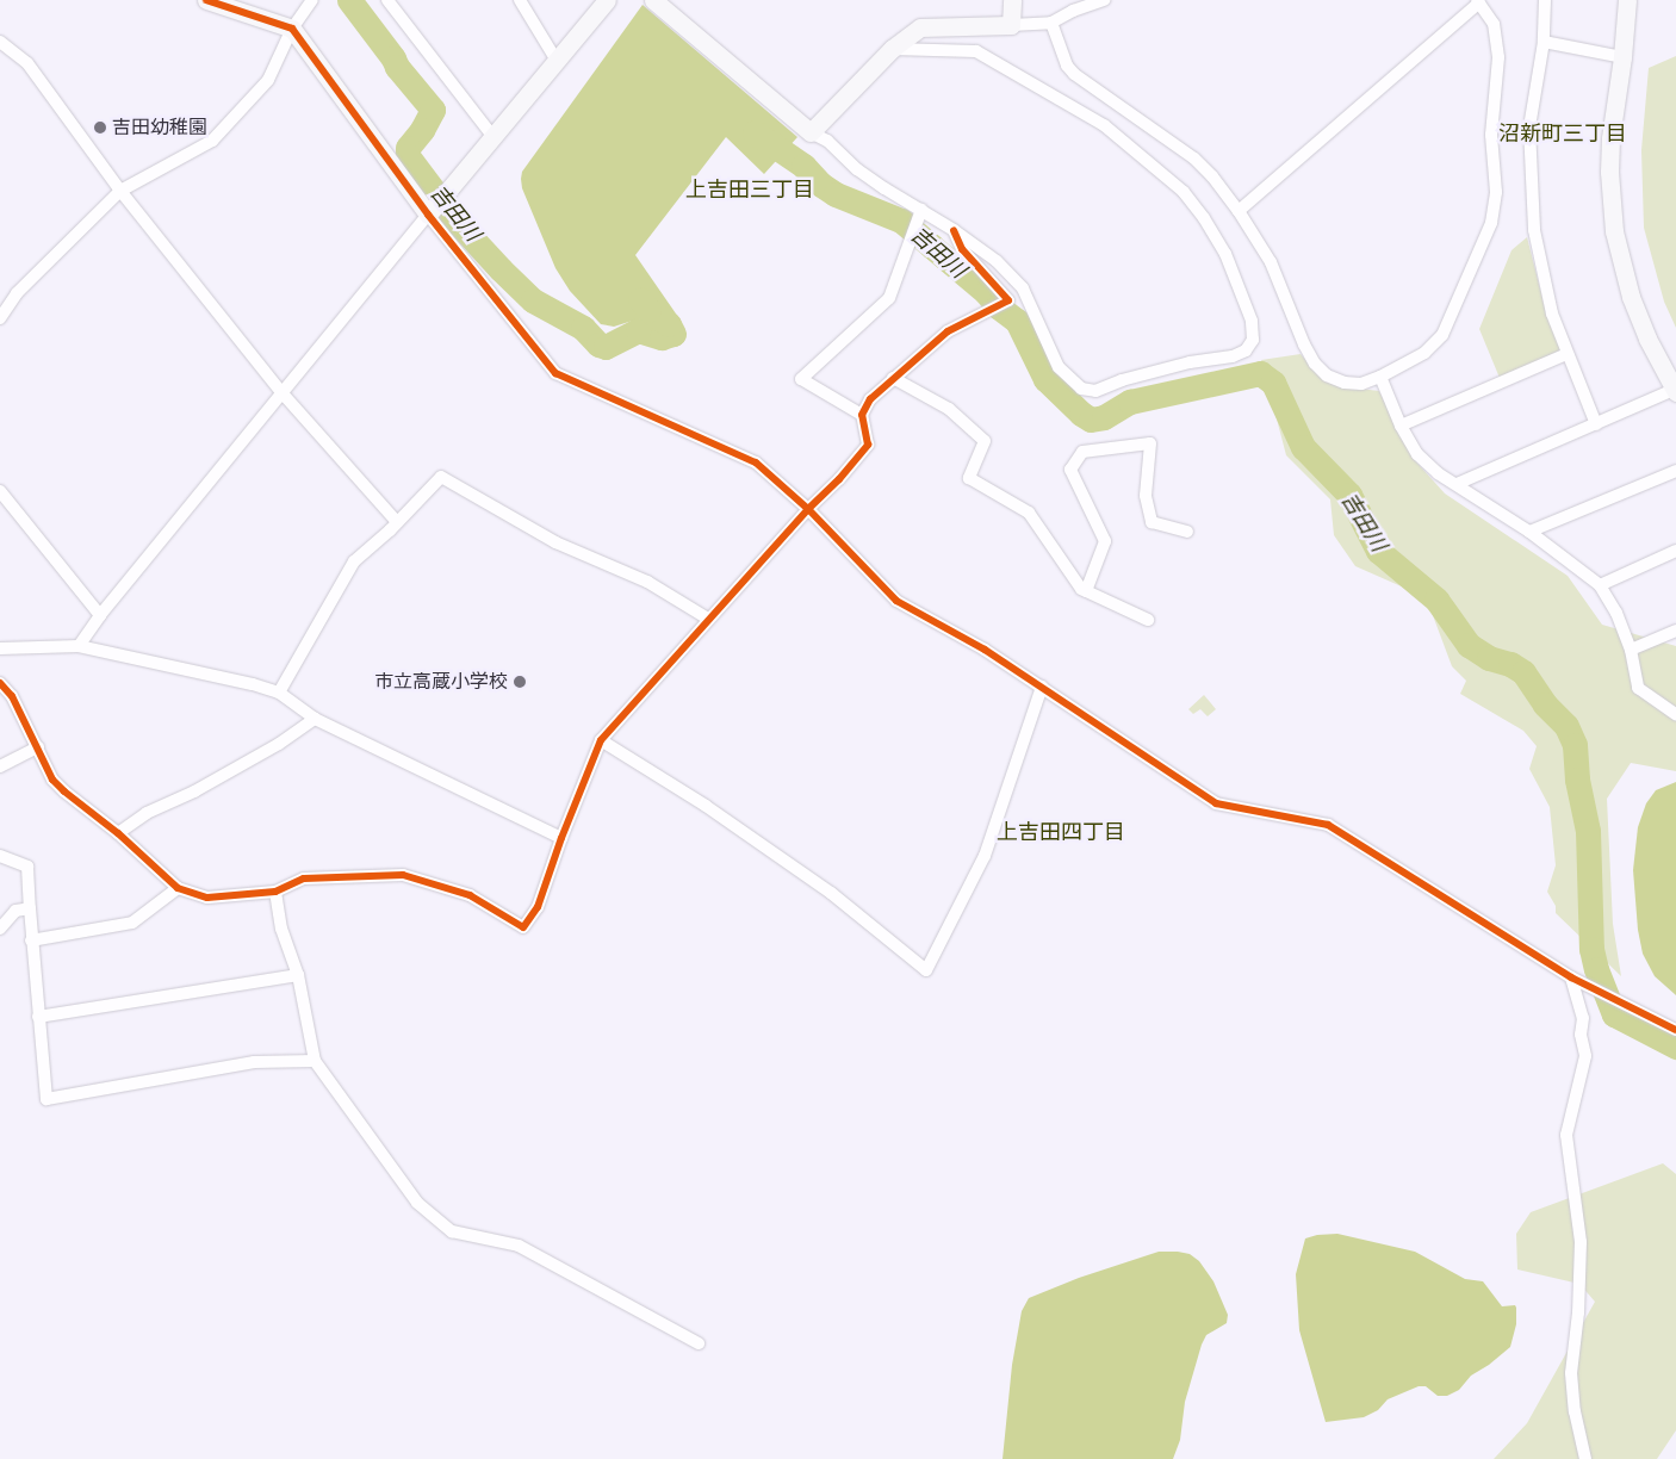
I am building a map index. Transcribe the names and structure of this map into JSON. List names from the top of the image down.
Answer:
{
  "districts": ["沼新町三丁目", "上吉田三丁目", "上吉田四丁目"],
  "water": ["吉田川"],
  "places": ["吉田幼稚園", "市立高蔵小学校"]
}
